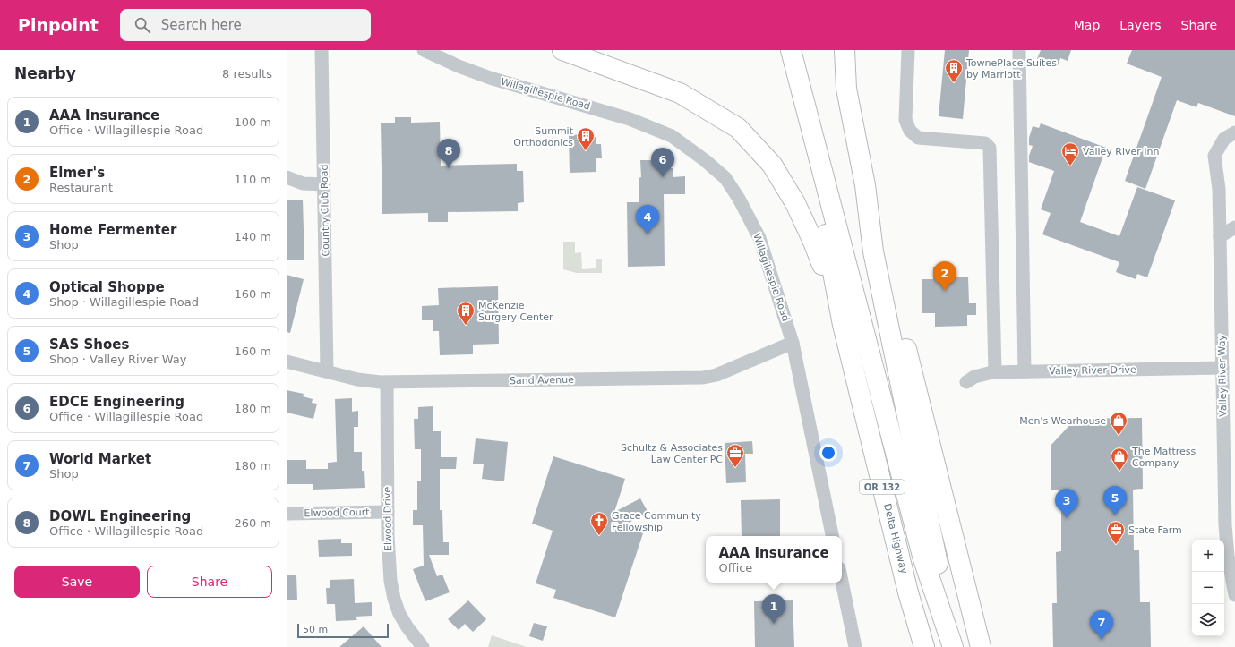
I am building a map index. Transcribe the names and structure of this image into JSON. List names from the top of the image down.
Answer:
{
  "streets": {
    "highway": ["OR 132", "Delta Highway"],
    "street": [
      "Willagillespie Road",
      "Country Club Road",
      "Valley River Drive",
      "Valley River Way",
      "Sand Avenue",
      "Elwood Court",
      "Elwood Drive"
    ]
  },
  "crossings": [
    ["Willagillespie Road", "Sand Avenue"],
    ["Country Club Road", "Sand Avenue"],
    ["Valley River Drive", "Valley River Way"],
    ["Sand Avenue", "Elwood Drive"],
    ["Elwood Court", "Elwood Drive"]
  ],
  "places": {
    "building": ["TownePlace Suites by Marriott", "Summit Orthodonics", "McKenzie Surgery Center"],
    "hotel": ["Valley River Inn"],
    "shop": ["Men's Wearhouse", "The Mattress Company"],
    "office": ["Schultz & Associates Law Center PC", "State Farm"],
    "church": ["Grace Community Fellowship"]
  },
  "scale_bar": "50 m",
  "page": {
    "header": "Pinpoint",
    "search": "Search here",
    "nav": ["Map", "Layers", "Share"],
    "heading": ["Nearby", "8 results"],
    "list": [
      {
        "mark": "1",
        "name": "AAA Insurance",
        "note": "Office · Willagillespie Road",
        "value": "100 m"
      },
      {
        "mark": "2",
        "name": "Elmer's",
        "note": "Restaurant",
        "value": "110 m"
      },
      {
        "mark": "3",
        "name": "Home Fermenter",
        "note": "Shop",
        "value": "140 m"
      },
      {
        "mark": "4",
        "name": "Optical Shoppe",
        "note": "Shop · Willagillespie Road",
        "value": "160 m"
      },
      {
        "mark": "5",
        "name": "SAS Shoes",
        "note": "Shop · Valley River Way",
        "value": "160 m"
      },
      {
        "mark": "6",
        "name": "EDCE Engineering",
        "note": "Office · Willagillespie Road",
        "value": "180 m"
      },
      {
        "mark": "7",
        "name": "World Market",
        "note": "Shop",
        "value": "180 m"
      },
      {
        "mark": "8",
        "name": "DOWL Engineering",
        "note": "Office · Willagillespie Road",
        "value": "260 m"
      }
    ],
    "pins": [
      "8",
      "6",
      "4",
      "2",
      "5",
      "3",
      "1",
      "7"
    ],
    "popup": ["AAA Insurance", "Office"],
    "map_buttons": ["+", "−"],
    "buttons": ["Save", "Share"],
    "scale": "50 m"
  }
}
